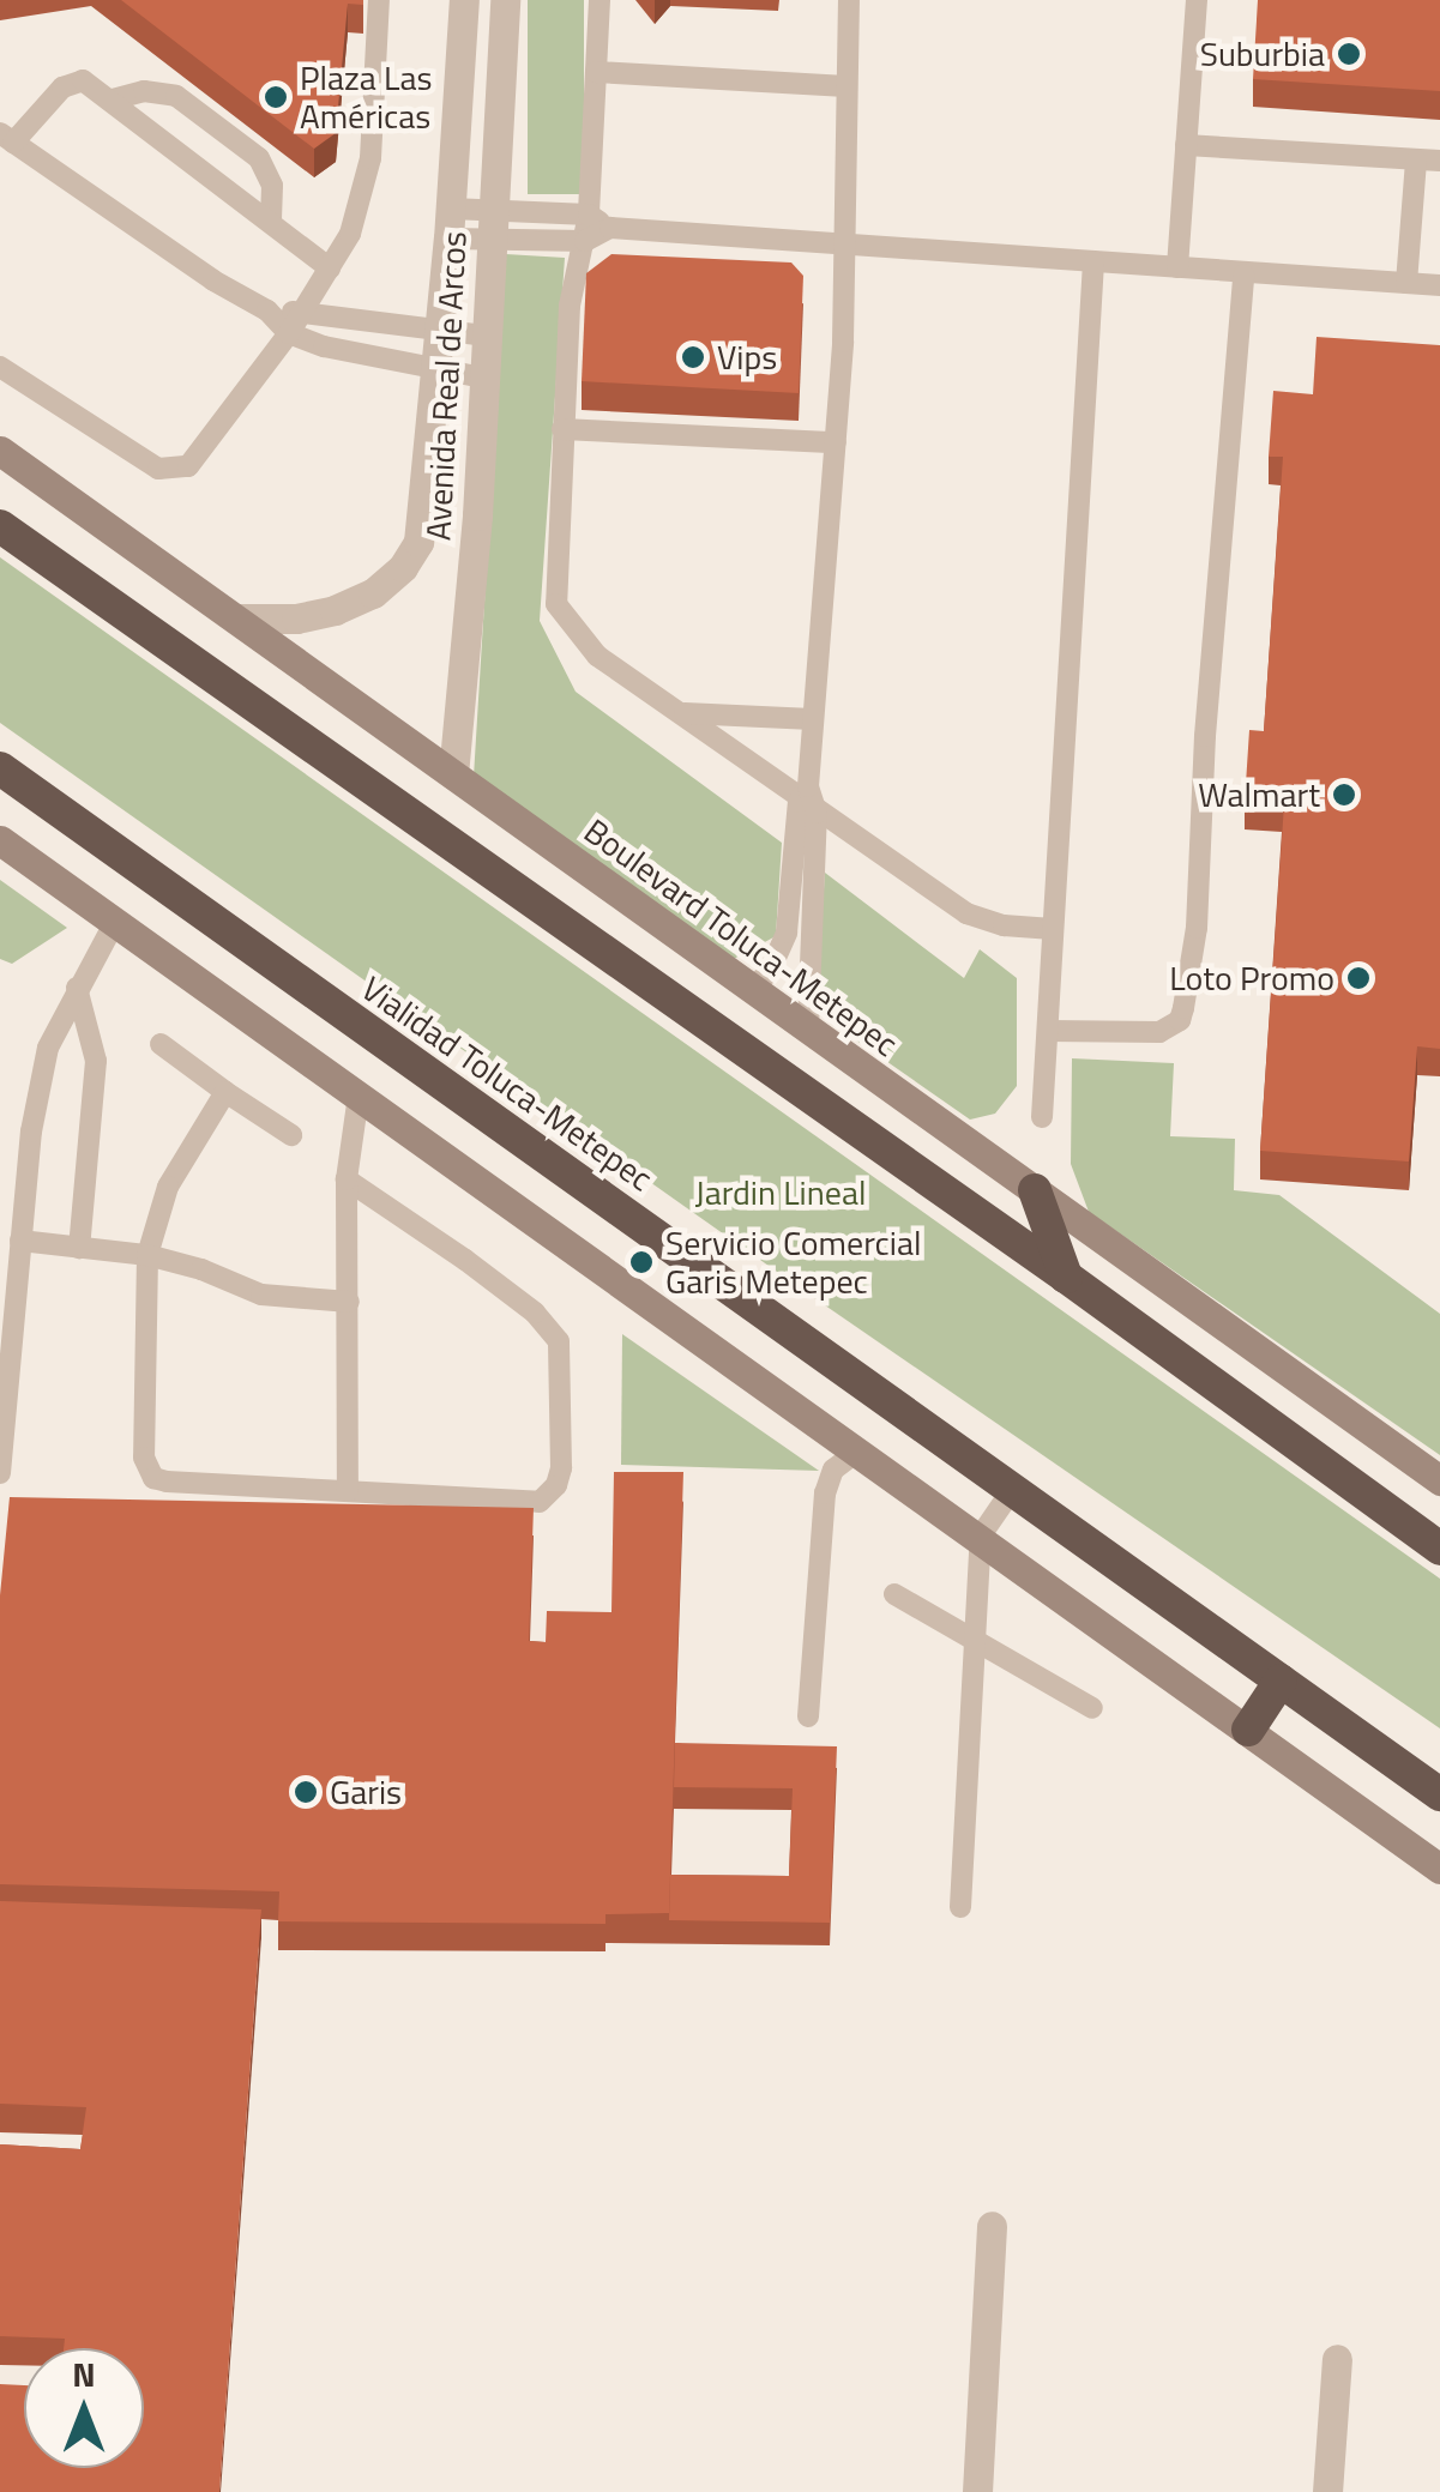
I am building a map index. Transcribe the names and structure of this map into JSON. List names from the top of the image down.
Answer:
{
  "streets": {
    "highway": ["Vialidad Toluca-Metepec"],
    "main road": ["Boulevard Toluca-Metepec"],
    "street": ["Avenida Real de Arcos"]
  },
  "crossings": [
    ["Avenida Real de Arcos", "Boulevard Toluca-Metepec"]
  ],
  "parks": ["Jardin Lineal"],
  "places": [
    "Suburbia",
    "Plaza Las Américas",
    "Vips",
    "Walmart",
    "Loto Promo",
    "Servicio Comercial Garis Metepec",
    "Garis"
  ],
  "north": "top"
}
